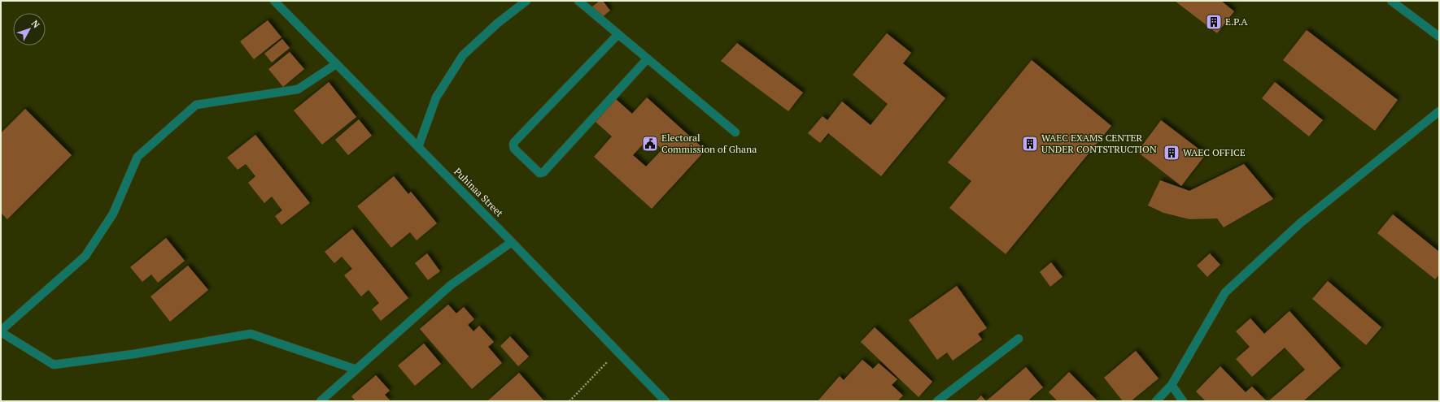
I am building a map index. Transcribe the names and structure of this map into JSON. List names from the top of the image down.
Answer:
{
  "streets": {
    "street": ["Puhinaa Street"]
  },
  "places": {
    "building": ["E.P.A", "WAEC EXAMS CENTER UNDER CONTSTRUCTION", "WAEC OFFICE"],
    "public building": ["Electoral Commission of Ghana"]
  },
  "north": "top right"
}
